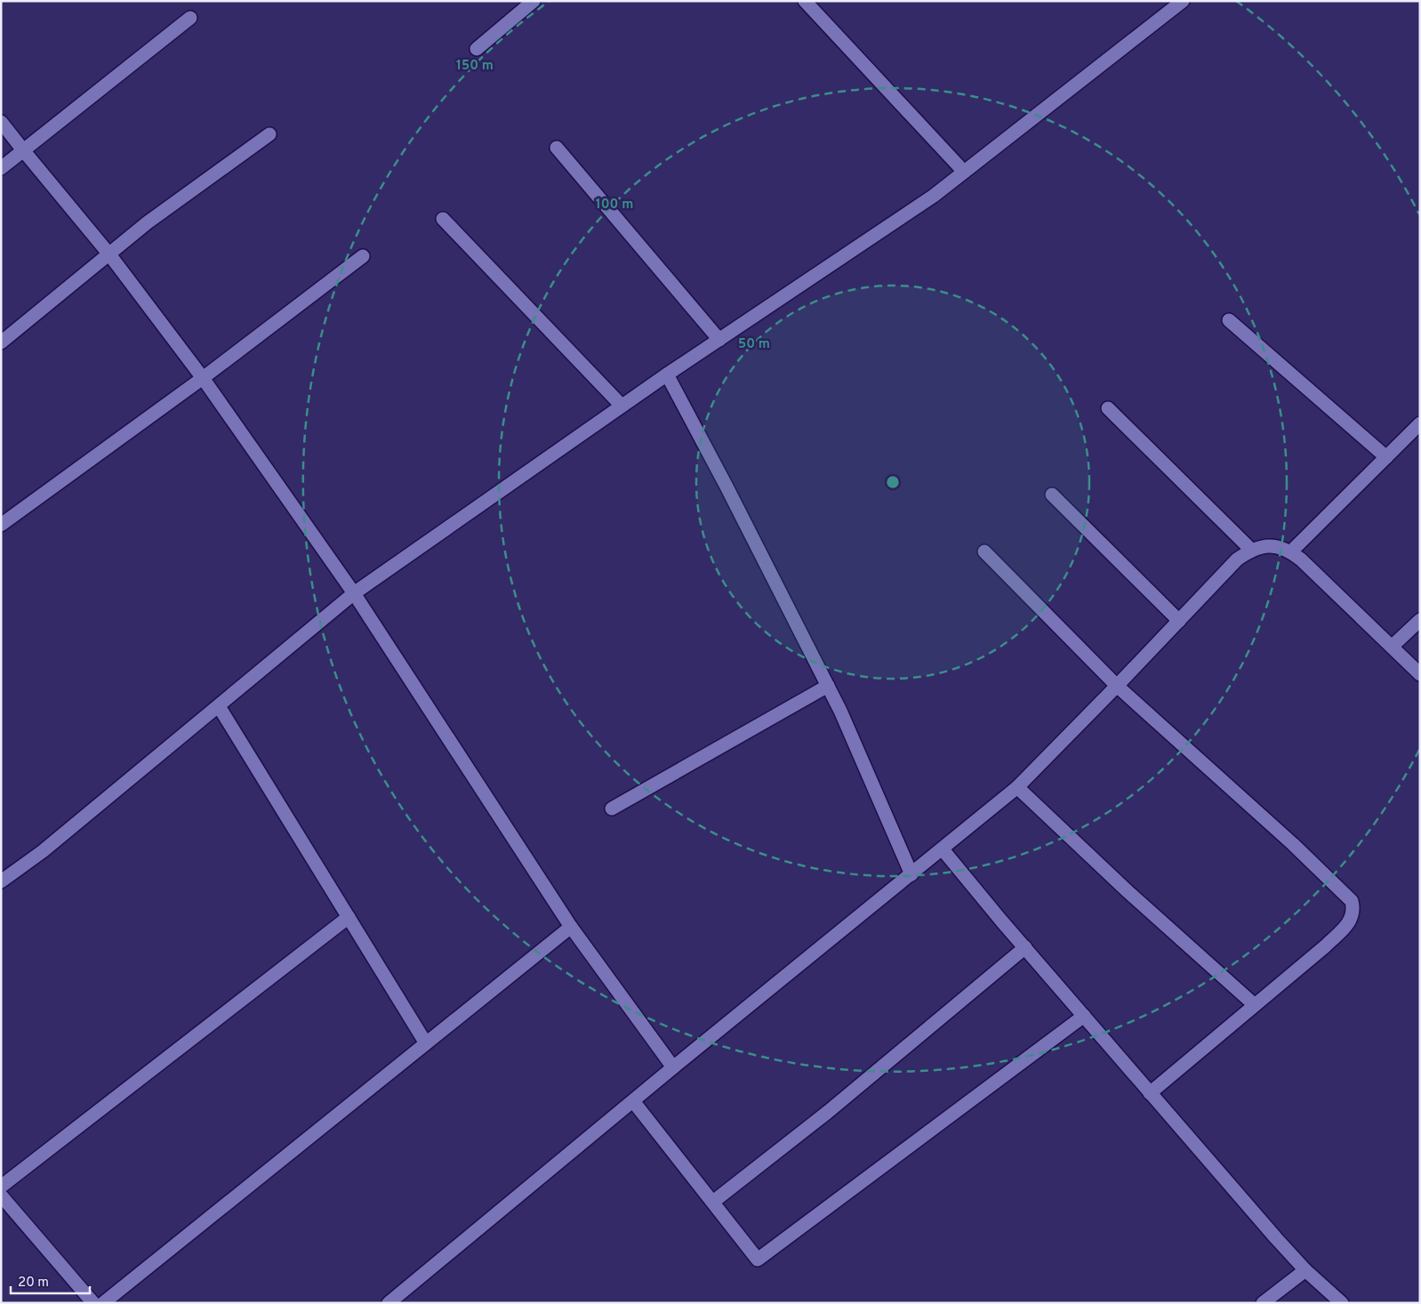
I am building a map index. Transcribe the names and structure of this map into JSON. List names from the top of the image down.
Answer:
{
  "scale_bar": "20 m",
  "rings": ["150 m", "100 m", "50 m"]
}
